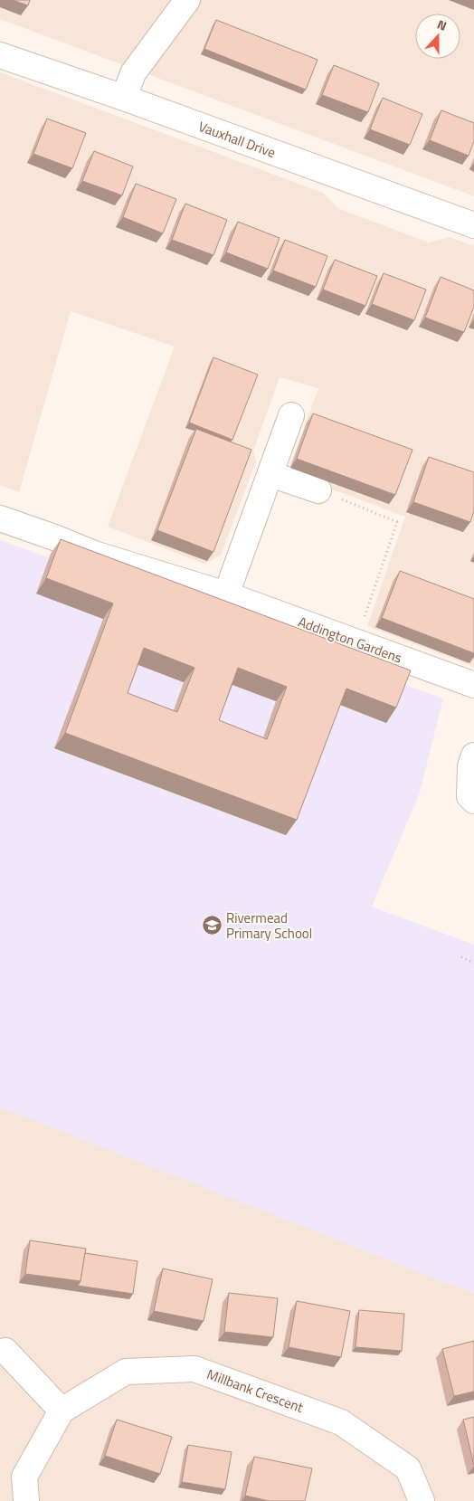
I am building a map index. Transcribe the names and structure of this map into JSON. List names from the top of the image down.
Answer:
{
  "streets": {
    "street": ["Vauxhall Drive", "Addington Gardens", "Millbank Crescent"]
  },
  "places": {
    "school or university": ["Rivermead Primary School"]
  },
  "north": "top"
}
